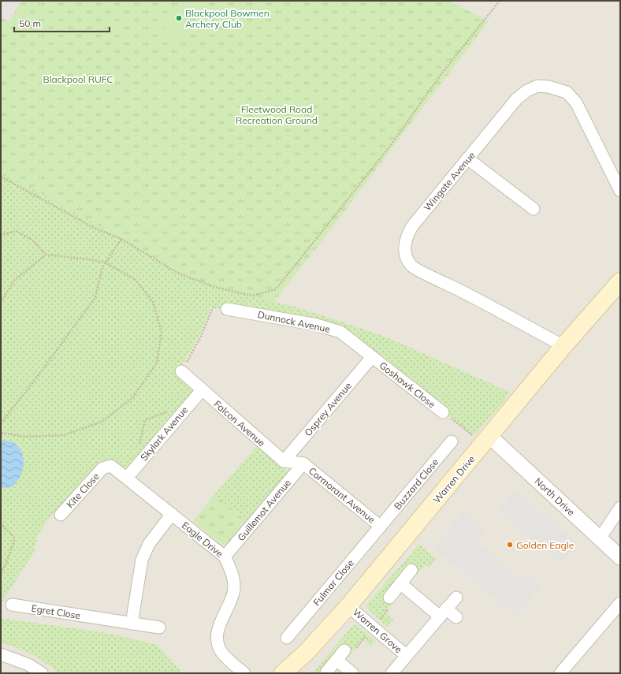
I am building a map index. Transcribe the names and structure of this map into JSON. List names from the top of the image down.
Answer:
{
  "streets": {
    "main road": ["Warren Drive"],
    "street": [
      "Wingate Avenue",
      "Dunnock Avenue",
      "Goshawk Close",
      "Osprey Avenue",
      "Falcon Avenue",
      "Skylark Avenue",
      "Buzzard Close",
      "Kite Close",
      "Cormorant Avenue",
      "North Drive",
      "Guillemot Avenue",
      "Eagle Drive",
      "Fulmar Close",
      "Egret Close",
      "Warren Grove"
    ]
  },
  "crossings": [
    ["Wingate Avenue", "Warren Drive"],
    ["Dunnock Avenue", "Goshawk Close"],
    ["Dunnock Avenue", "Osprey Avenue"],
    ["Goshawk Close", "Osprey Avenue"],
    ["Osprey Avenue", "Falcon Avenue"],
    ["Falcon Avenue", "Skylark Avenue"],
    ["Skylark Avenue", "Eagle Drive"],
    ["Warren Drive", "North Drive"],
    ["Warren Drive", "Warren Grove"],
    ["Buzzard Close", "Cormorant Avenue"],
    ["Buzzard Close", "Fulmar Close"],
    ["Kite Close", "Eagle Drive"],
    ["Cormorant Avenue", "Guillemot Avenue"],
    ["Cormorant Avenue", "Fulmar Close"],
    ["Guillemot Avenue", "Eagle Drive"]
  ],
  "parks": ["Blackpool RUFC", "Fleetwood Road Recreation Ground"],
  "places": ["Blackpool Bowmen Archery Club", "Golden Eagle"],
  "scale_bar": "50 m"
}
